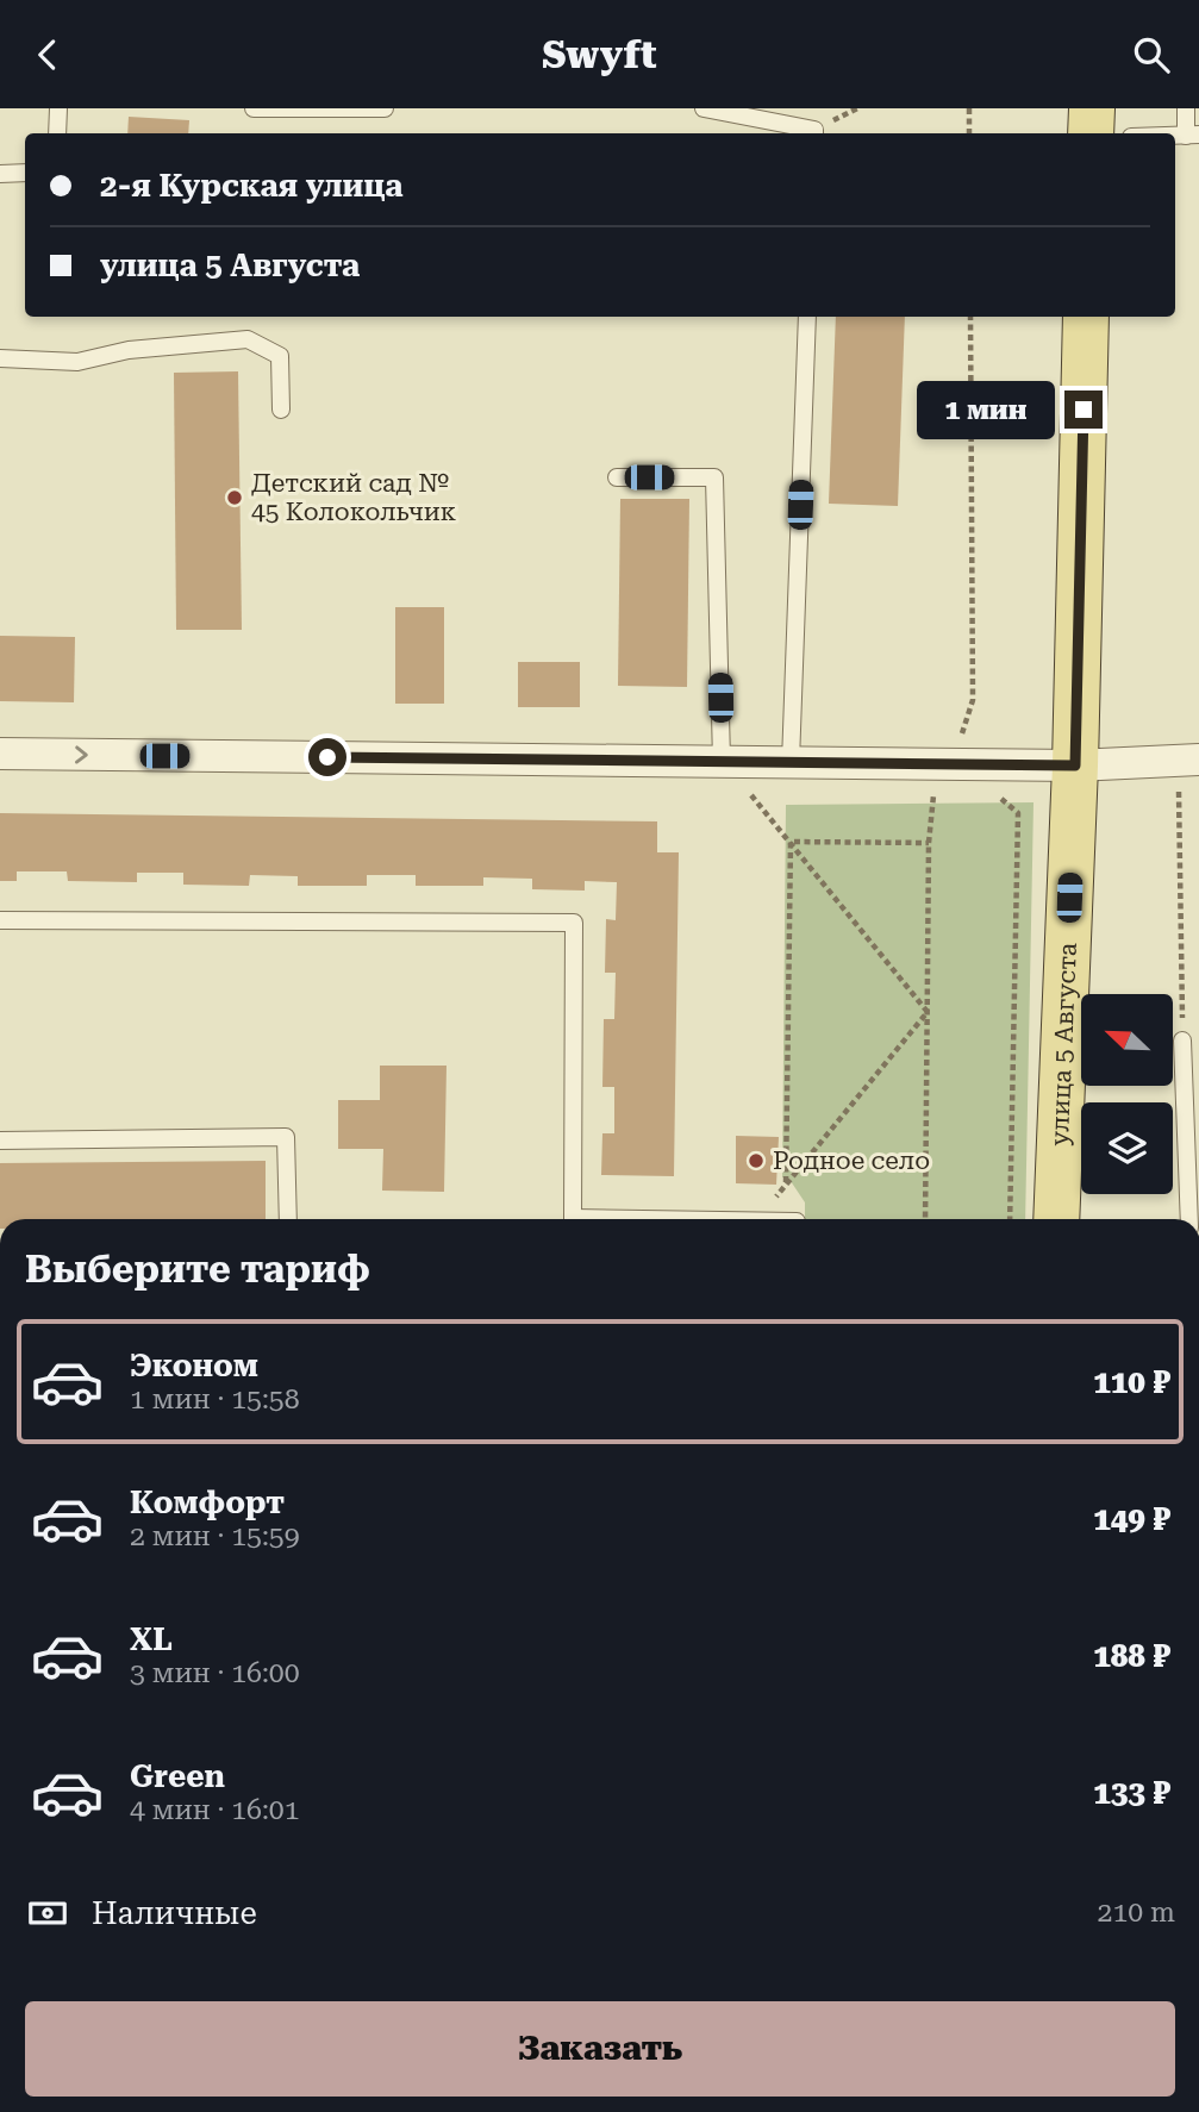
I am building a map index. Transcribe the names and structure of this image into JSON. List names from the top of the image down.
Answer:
{
  "streets": {
    "main road": ["улица 5 Августа"]
  },
  "places": ["Детский сад № 45 Колокольчик", "Родное село"],
  "north": "top left",
  "page": {
    "header": "Swyft",
    "banner": ["2-я Курская улица", "улица 5 Августа"],
    "bubble": "1 мин",
    "heading": "Выберите тариф",
    "list": [
      {
        "name": "Эконом",
        "note": "1 мин · 15:58",
        "value": "110 ₽"
      },
      {
        "name": "Комфорт",
        "note": "2 мин · 15:59",
        "value": "149 ₽"
      },
      {
        "name": "XL",
        "note": "3 мин · 16:00",
        "value": "188 ₽"
      },
      {
        "name": "Green",
        "note": "4 мин · 16:01",
        "value": "133 ₽"
      }
    ],
    "pay": ["Наличные", "210 m"],
    "buttons": "Заказать"
  }
}
